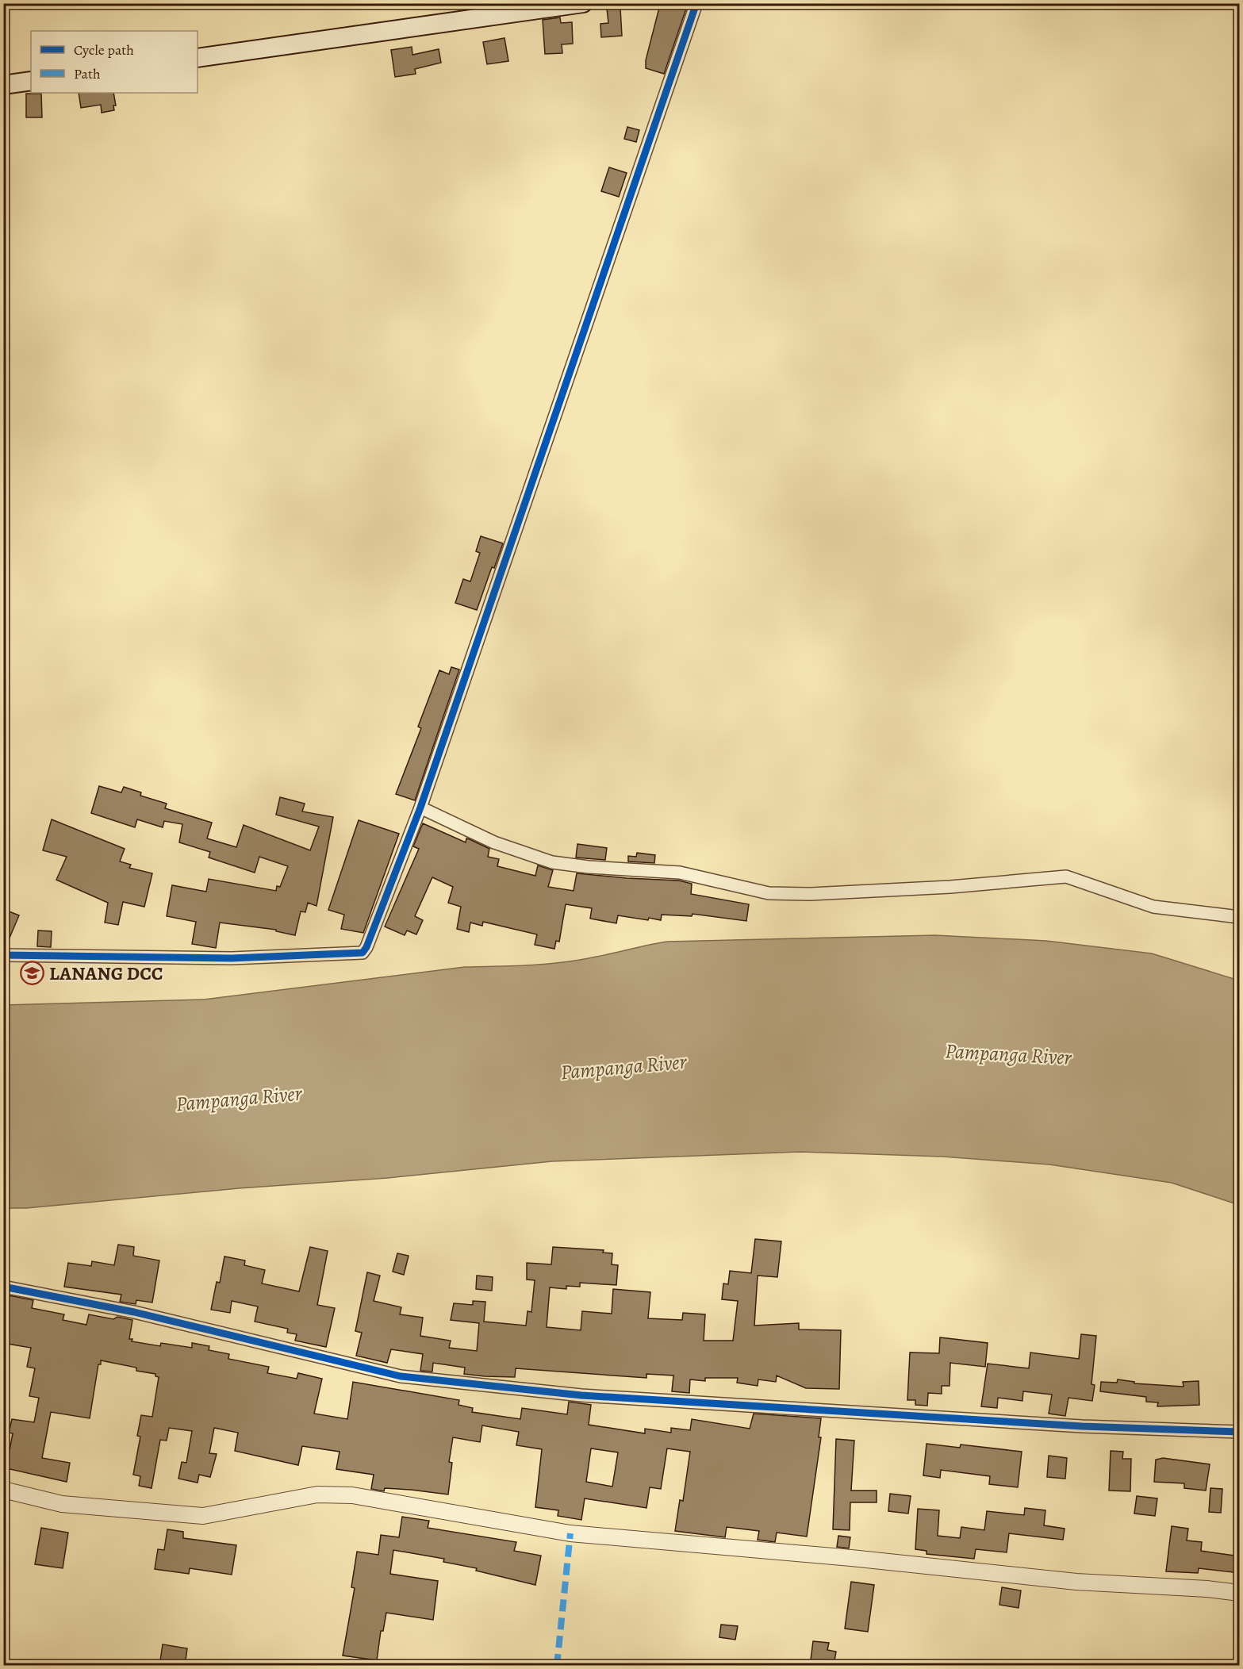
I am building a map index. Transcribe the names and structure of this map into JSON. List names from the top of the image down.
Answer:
{
  "water": ["Pampanga River"],
  "places": {
    "school or university": ["LANANG DCC"]
  },
  "legend": ["Cycle path", "Path"]
}
